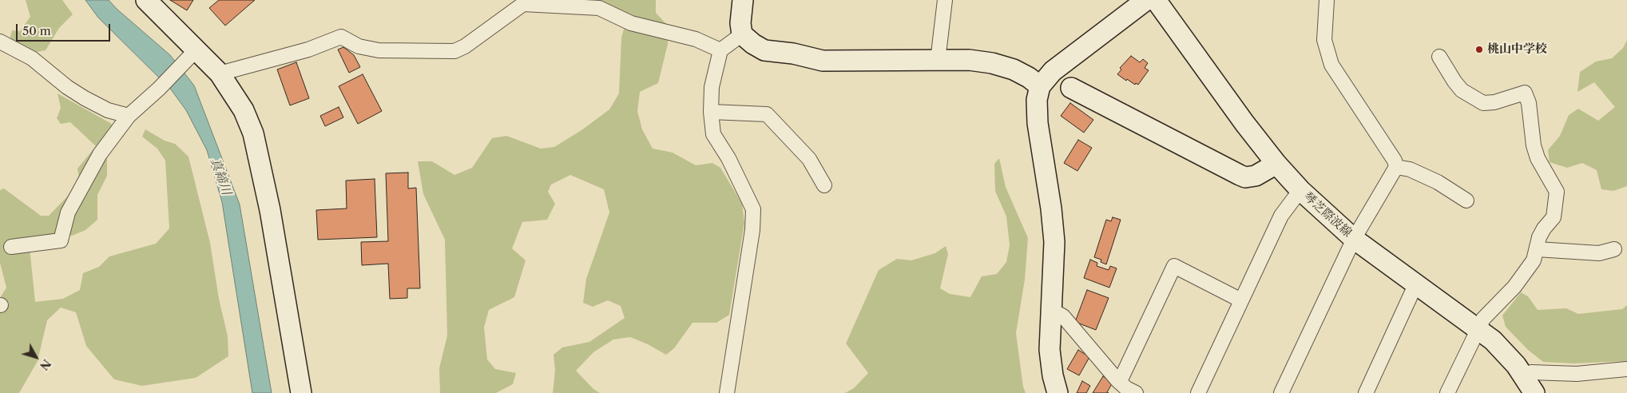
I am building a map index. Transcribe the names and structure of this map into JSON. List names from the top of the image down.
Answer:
{
  "streets": {
    "street": ["琴芝際波線"]
  },
  "water": ["真締川"],
  "places": ["桃山中学校"],
  "scale_bar": "50 m",
  "north": "bottom right"
}
